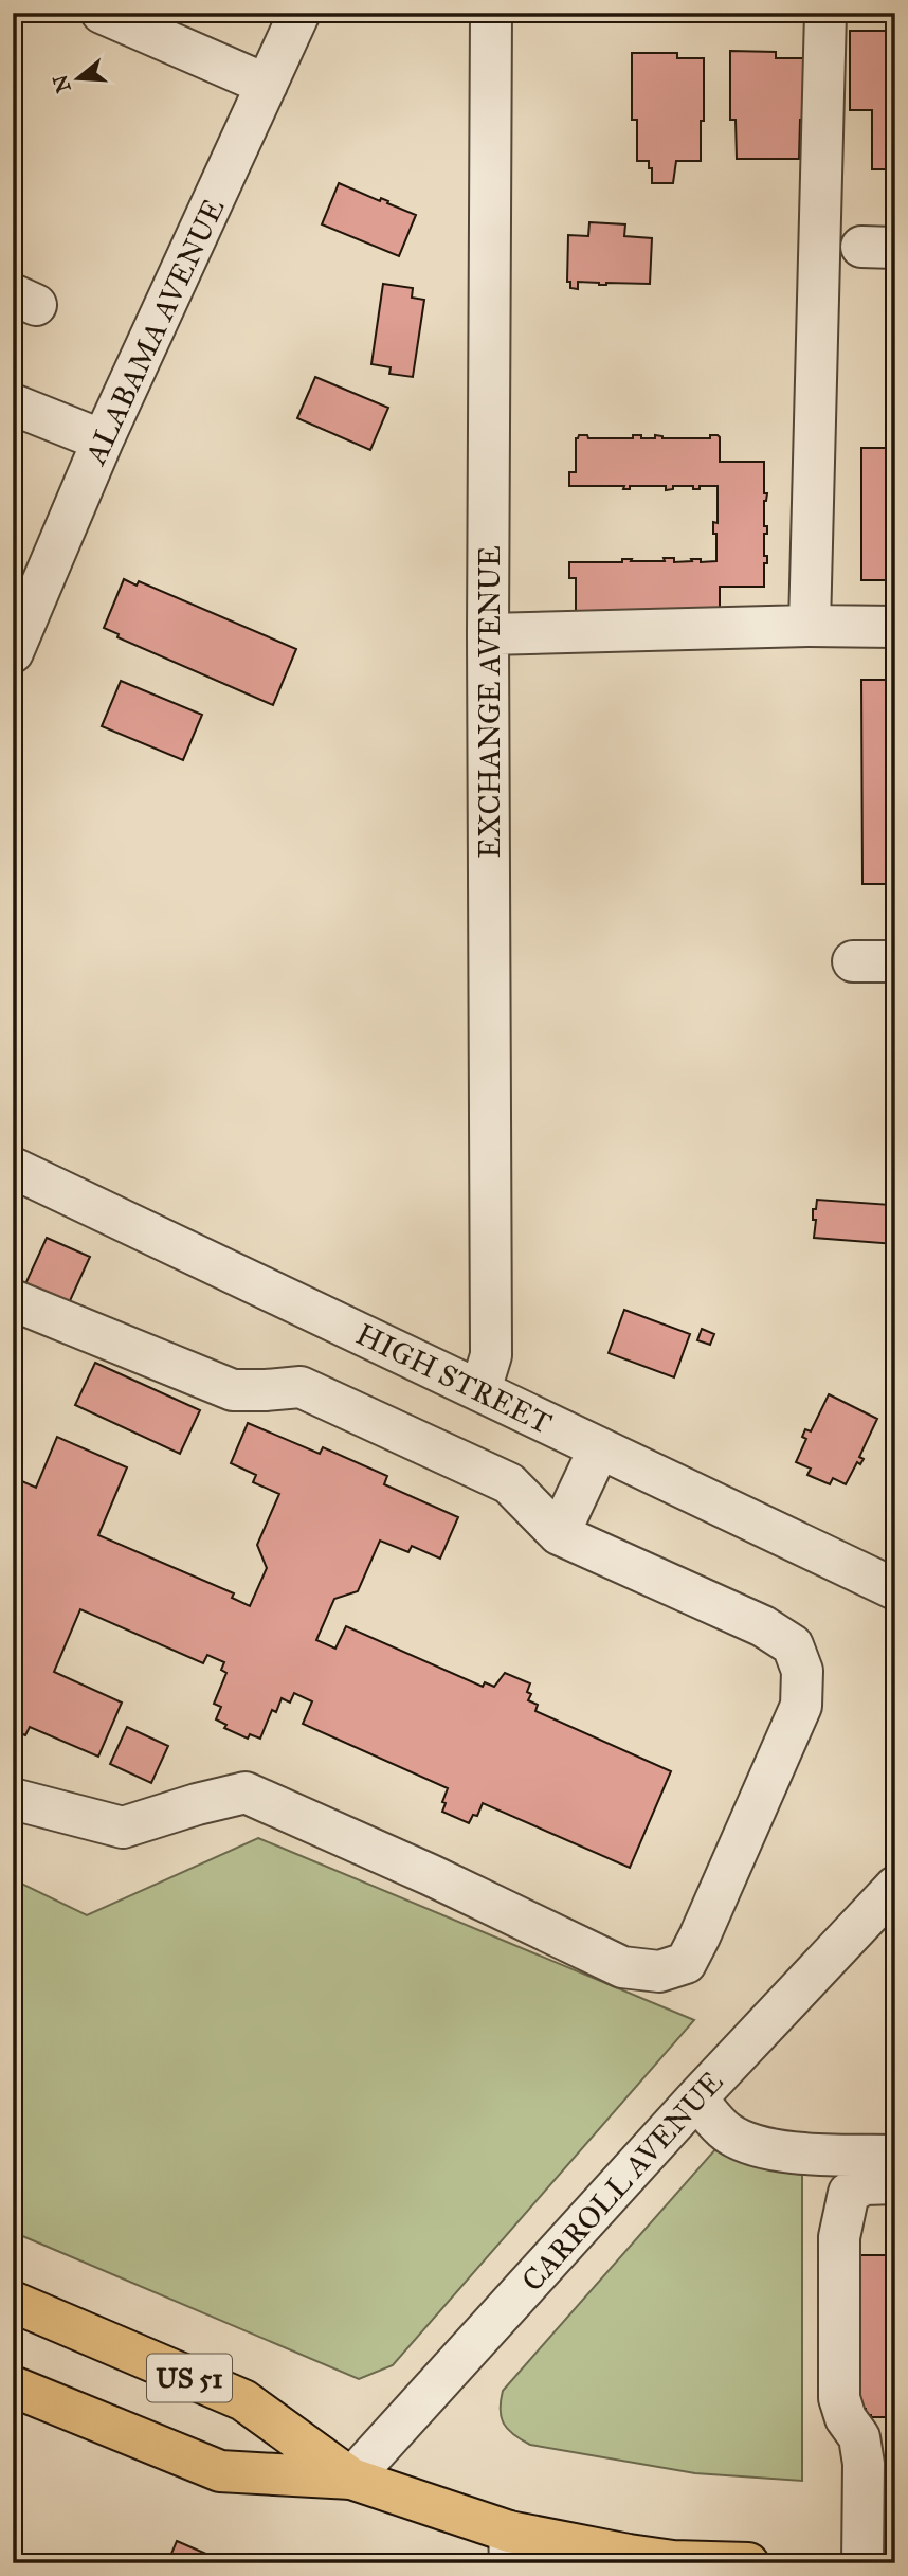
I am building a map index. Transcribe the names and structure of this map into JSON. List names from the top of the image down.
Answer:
{
  "streets": {
    "main road": ["US 51"],
    "street": [
      "ALABAMA AVENUE",
      "EXCHANGE AVENUE",
      "HIGH STREET",
      "CARROLL AVENUE"
    ]
  },
  "crossings": [
    ["EXCHANGE AVENUE", "HIGH STREET"],
    ["CARROLL AVENUE", "US 51"]
  ],
  "north": "left"
}
